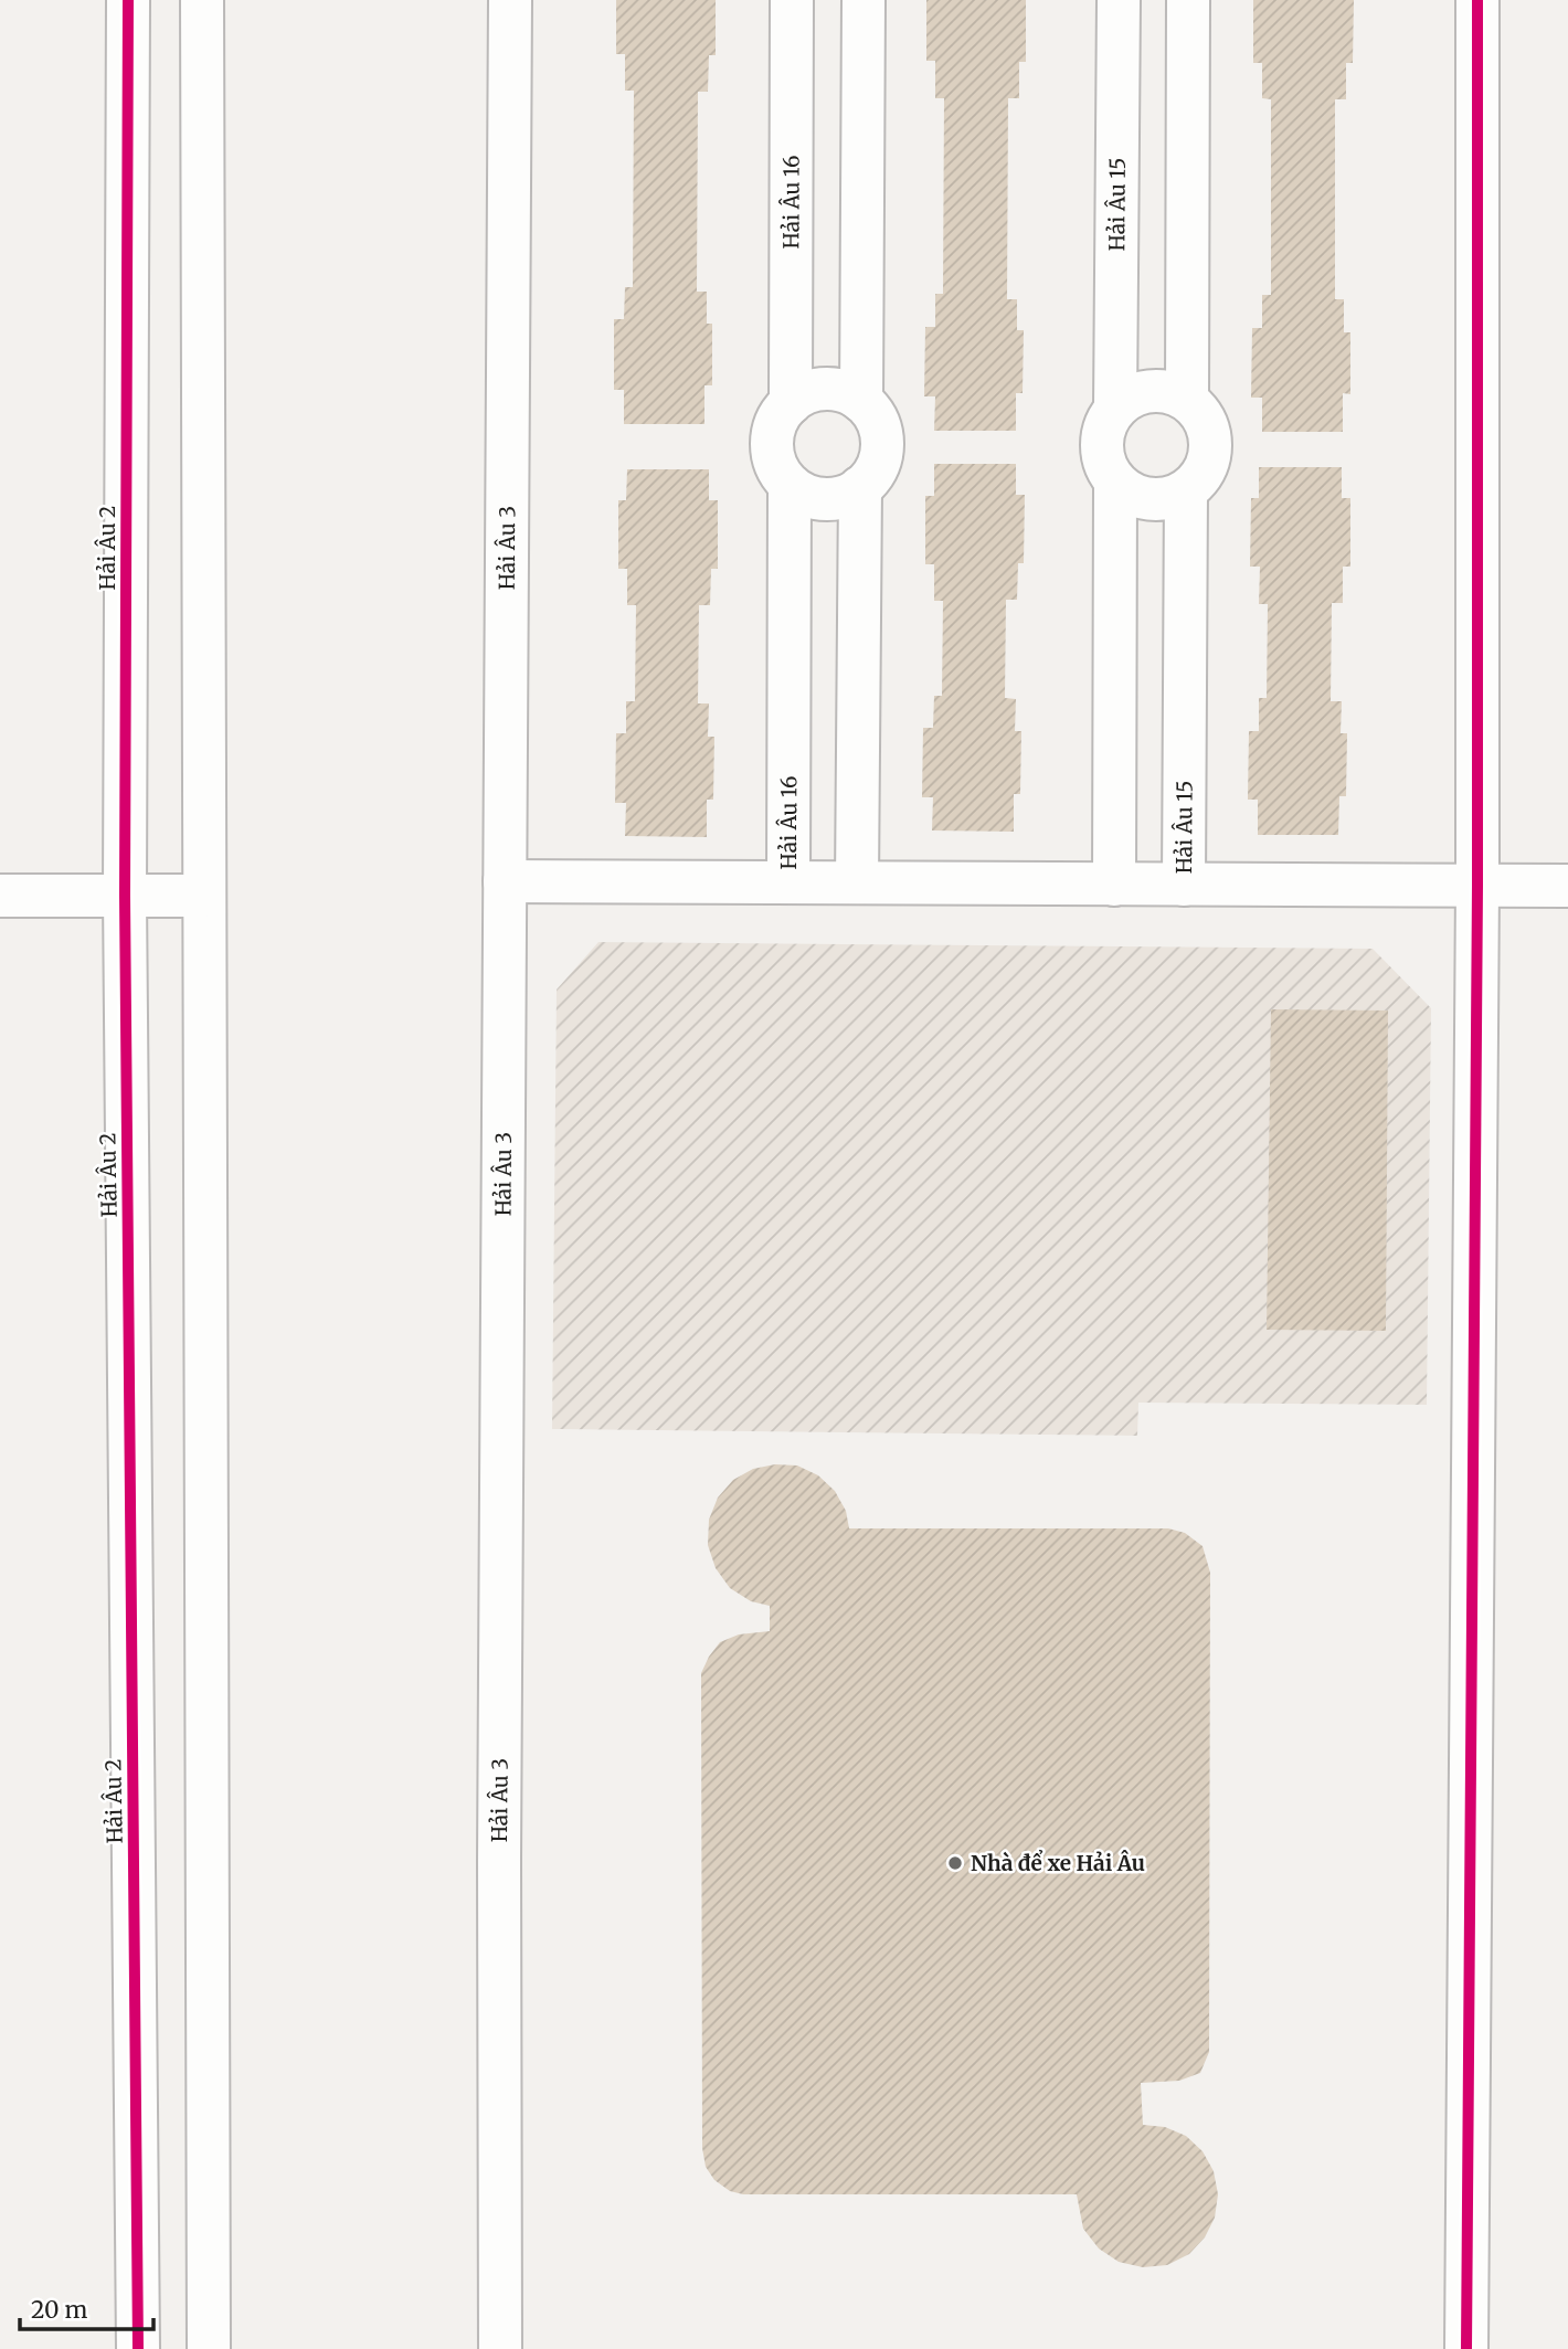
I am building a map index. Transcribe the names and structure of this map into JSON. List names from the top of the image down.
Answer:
{
  "streets": {
    "street": [
      "Hải Âu 16",
      "Hải Âu 15",
      "Hải Âu 2",
      "Hải Âu 3"
    ]
  },
  "places": ["Nhà để xe Hải Âu"],
  "scale_bar": "20 m"
}
